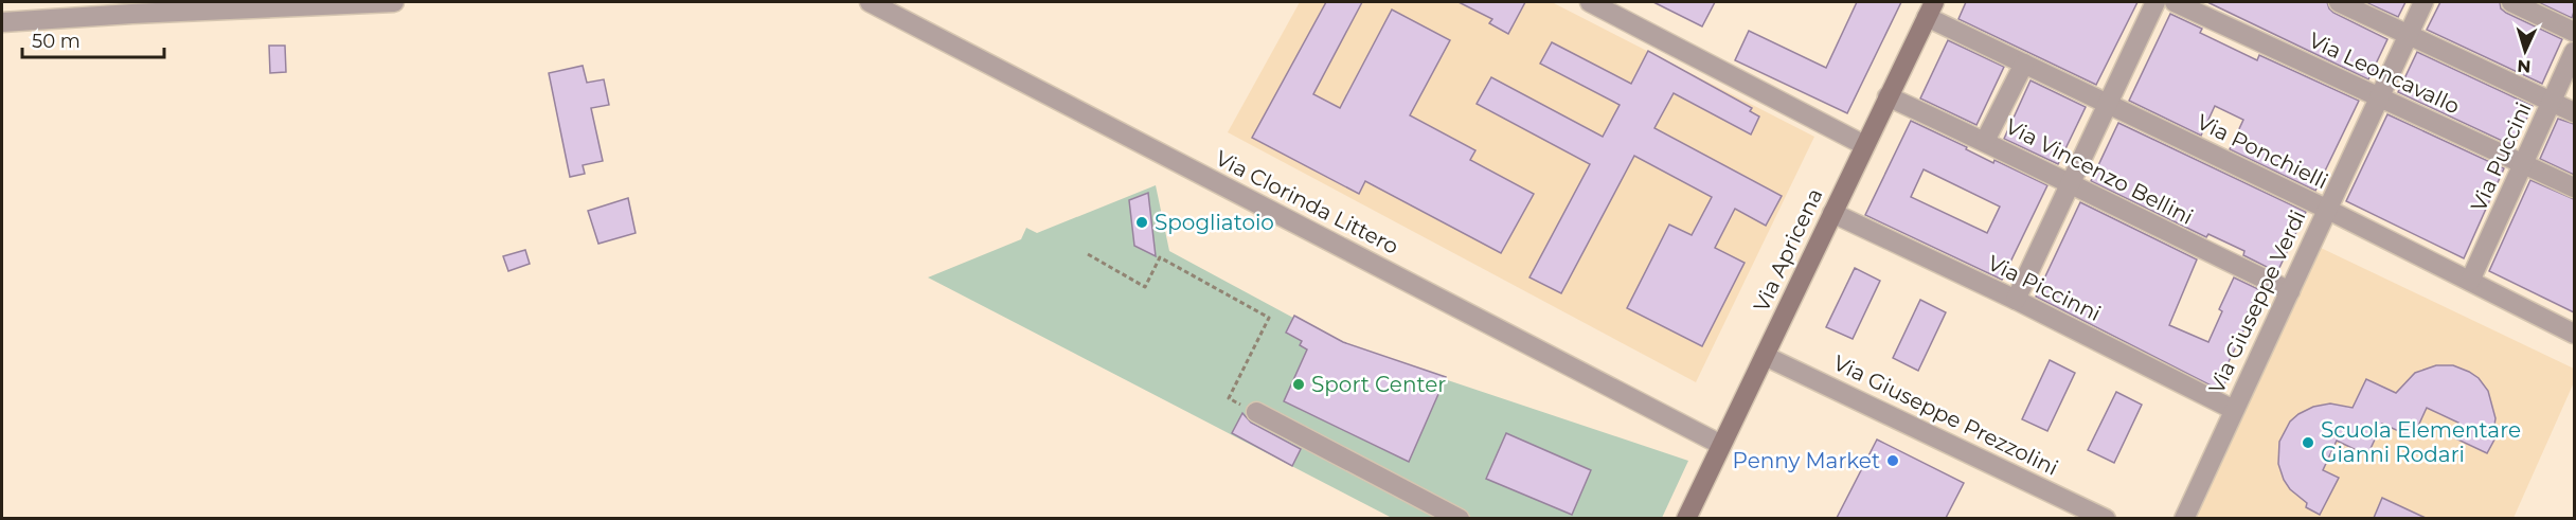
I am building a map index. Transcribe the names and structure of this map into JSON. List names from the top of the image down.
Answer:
{
  "streets": {
    "main road": ["Via Apricena"],
    "street": [
      "Via Leoncavallo",
      "Via Ponchielli",
      "Via Puccini",
      "Via Vincenzo Bellini",
      "Via Clorinda Littero",
      "Via Piccinni",
      "Via Giuseppe Verdi",
      "Via Giuseppe Prezzolini"
    ]
  },
  "crossings": [
    ["Via Leoncavallo", "Via Puccini"],
    ["Via Leoncavallo", "Via Giuseppe Verdi"],
    ["Via Ponchielli", "Via Puccini"],
    ["Via Ponchielli", "Via Apricena"],
    ["Via Ponchielli", "Via Giuseppe Verdi"],
    ["Via Vincenzo Bellini", "Via Apricena"],
    ["Via Vincenzo Bellini", "Via Giuseppe Verdi"],
    ["Via Clorinda Littero", "Via Apricena"],
    ["Via Apricena", "Via Piccinni"],
    ["Via Apricena", "Via Giuseppe Prezzolini"],
    ["Via Piccinni", "Via Giuseppe Verdi"]
  ],
  "places": [
    "Spogliatoio",
    "Sport Center",
    "Scuola Elementare Gianni Rodari",
    "Penny Market"
  ],
  "scale_bar": "50 m",
  "north": "bottom"
}
